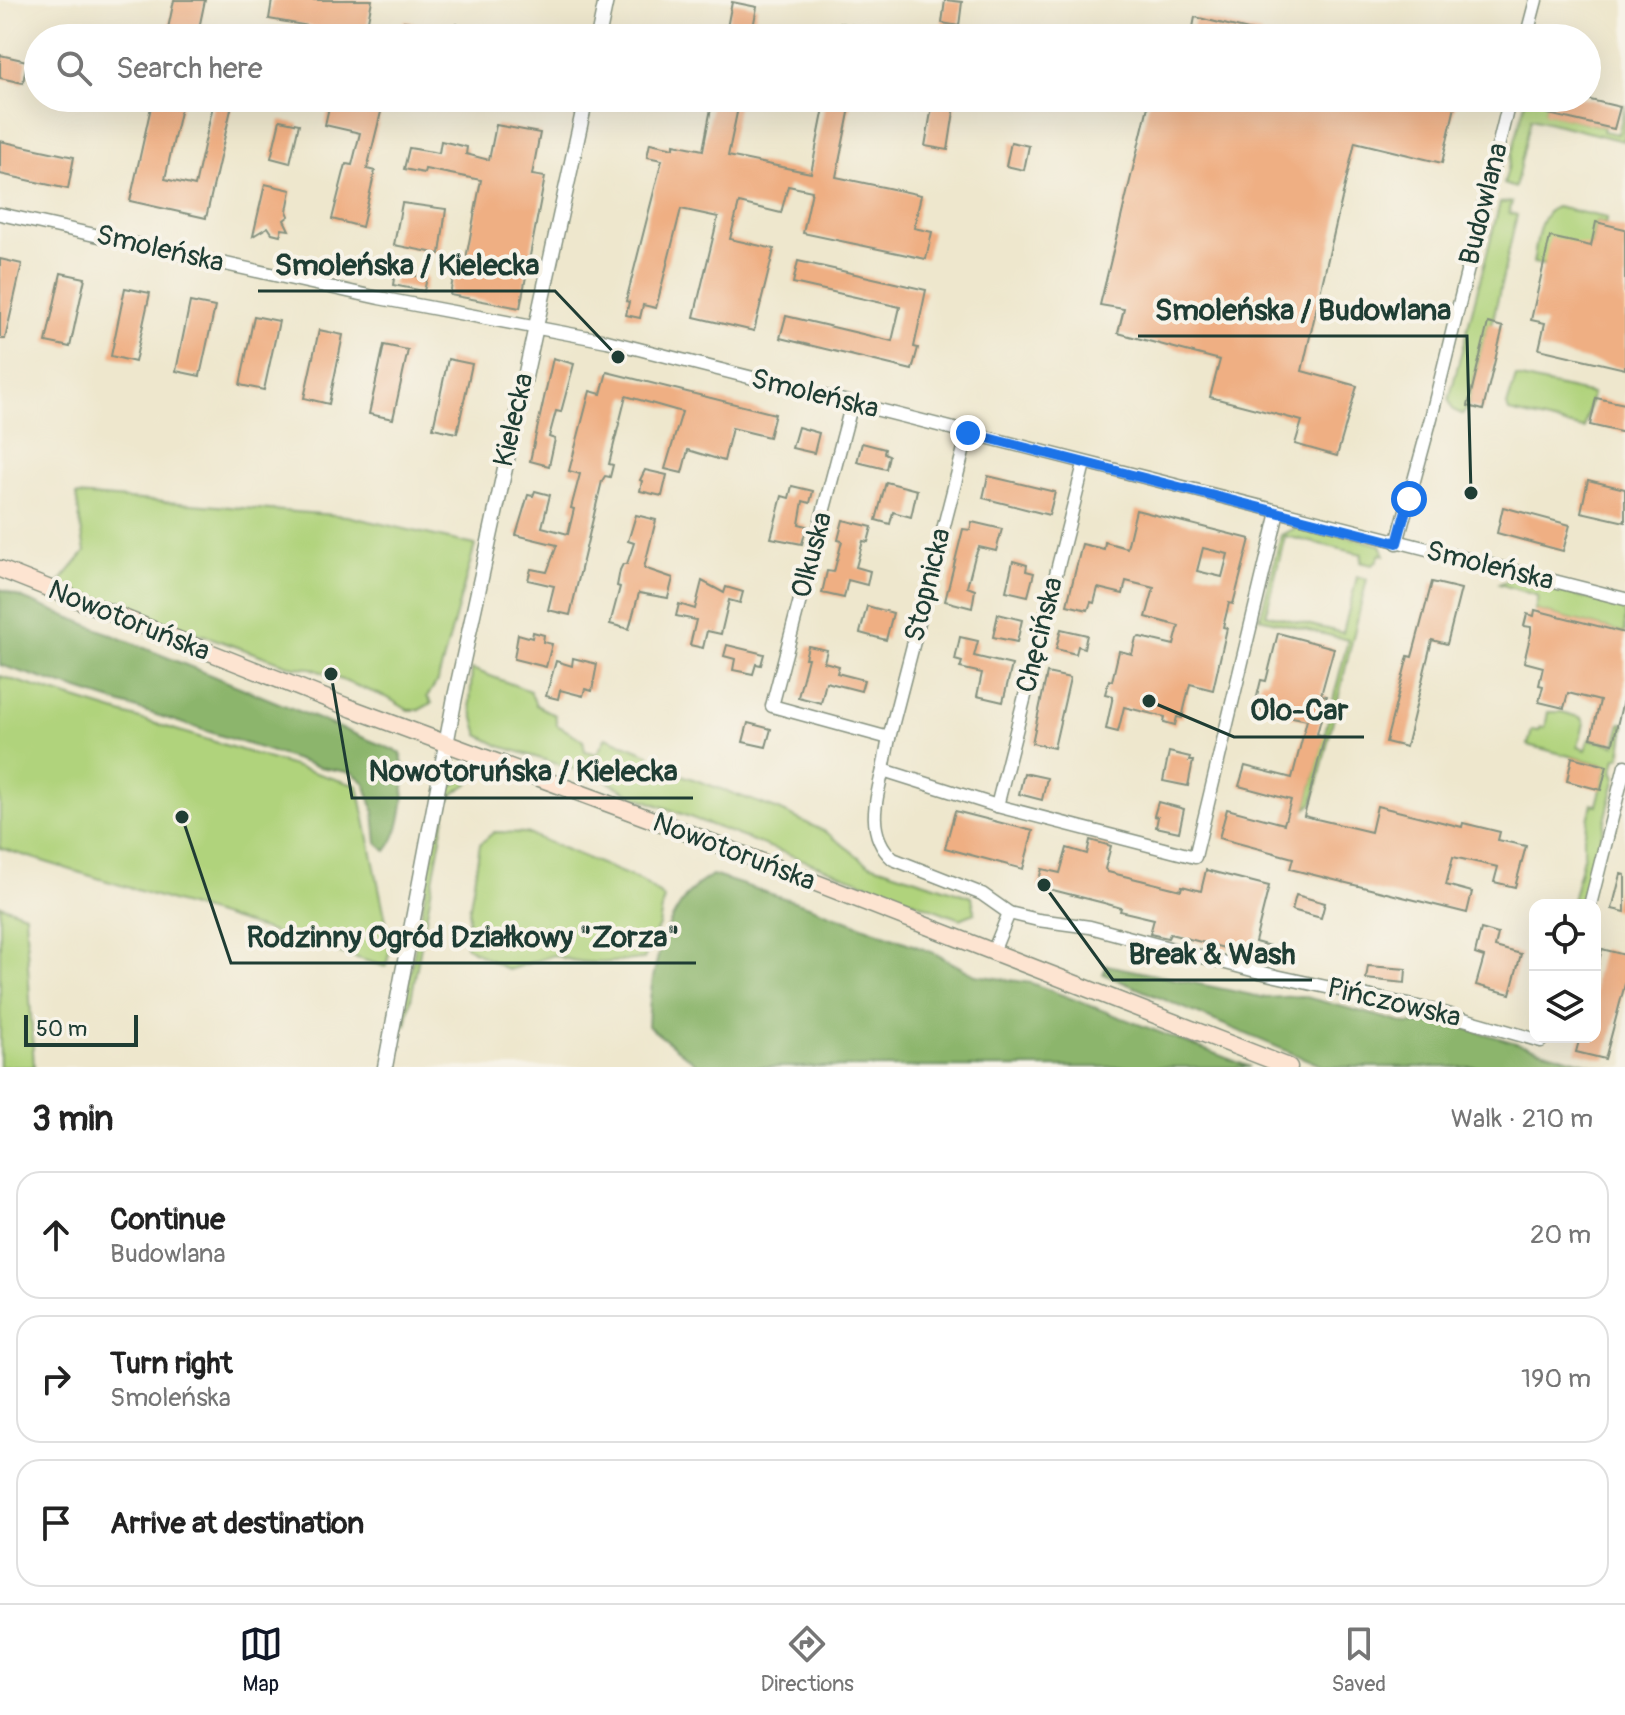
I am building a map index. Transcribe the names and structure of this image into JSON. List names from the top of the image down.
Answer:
{
  "streets": {
    "main road": ["Nowotoruńska"],
    "street": [
      "Budowlana",
      "Smoleńska",
      "Kielecka",
      "Olkuska",
      "Stopnicka",
      "Chęcińska",
      "Pińczowska"
    ]
  },
  "crossings": [
    ["Budowlana", "Smoleńska"],
    ["Smoleńska", "Kielecka"],
    ["Smoleńska", "Olkuska"],
    ["Smoleńska", "Stopnicka"],
    ["Smoleńska", "Chęcińska"],
    ["Kielecka", "Nowotoruńska"],
    ["Olkuska", "Stopnicka"],
    ["Stopnicka", "Pińczowska"]
  ],
  "places": [
    "Smoleńska / Kielecka",
    "Smoleńska / Budowlana",
    "Nowotoruńska / Kielecka",
    "Olo-Car",
    "Rodzinny Ogród Działkowy \"Zorza\"",
    "Break & Wash"
  ],
  "scale_bar": "50 m",
  "page": {
    "search": "Search here",
    "scale": "50 m",
    "heading": ["3 min", "Walk · 210 m"],
    "list": [
      ["Continue", "Budowlana", "20 m"],
      ["Turn right", "Smoleńska", "190 m"],
      "Arrive at destination"
    ],
    "nav": ["Map", "Directions", "Saved"]
  }
}
